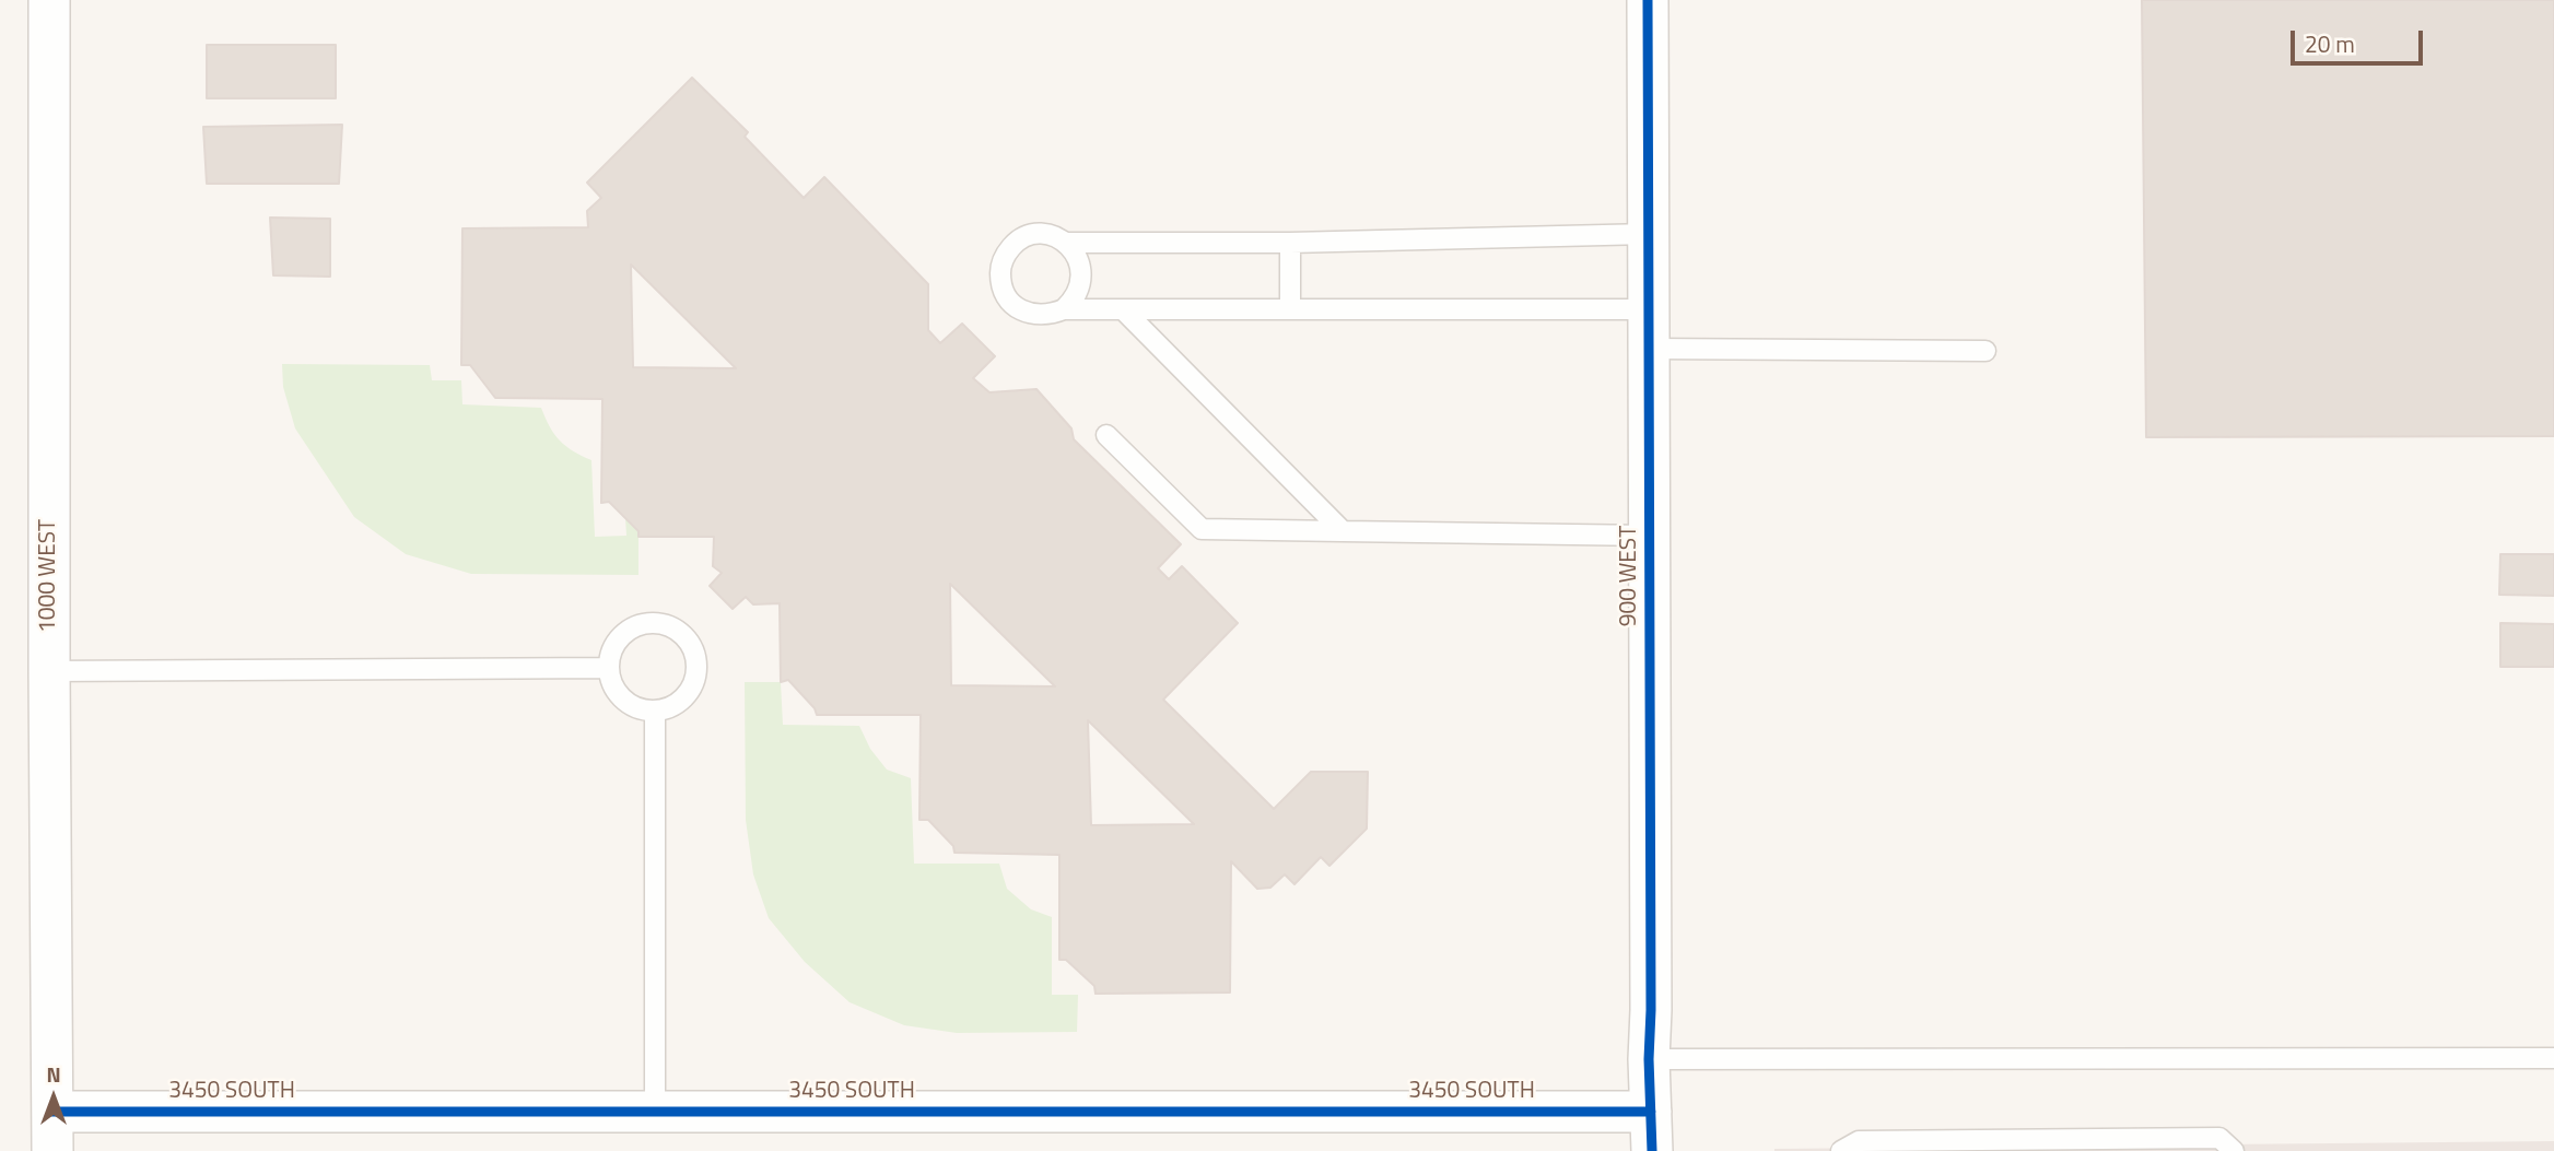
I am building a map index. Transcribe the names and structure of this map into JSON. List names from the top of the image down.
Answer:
{
  "streets": {
    "street": ["1000 WEST", "900 WEST", "3450 SOUTH"]
  },
  "crossings": [
    ["1000 WEST", "3450 SOUTH"],
    ["900 WEST", "3450 SOUTH"]
  ],
  "scale_bar": "20 m",
  "north": "top"
}
